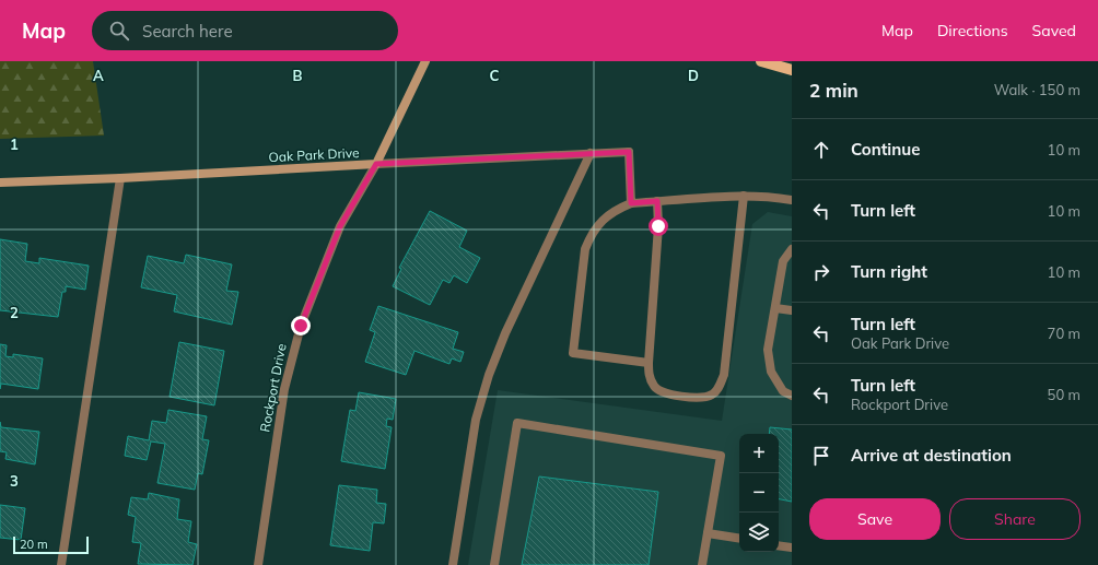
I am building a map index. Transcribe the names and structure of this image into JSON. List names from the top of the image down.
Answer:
{
  "streets": {
    "street": ["Oak Park Drive", "Rockport Drive"]
  },
  "crossings": [
    ["Oak Park Drive", "Rockport Drive"]
  ],
  "scale_bar": "20 m",
  "page": {
    "header": "Map",
    "search": "Search here",
    "nav": ["Map", "Directions", "Saved"],
    "heading": ["2 min", "Walk · 150 m"],
    "list": [
      ["Continue", "10 m"],
      ["Turn left", "10 m"],
      ["Turn right", "10 m"],
      ["Turn left", "Oak Park Drive", "70 m"],
      ["Turn left", "Rockport Drive", "50 m"],
      "Arrive at destination"
    ],
    "map_buttons": ["+", "−"],
    "buttons": ["Save", "Share"],
    "scale": "20 m"
  },
  "grid": {
    "columns": [
      "A",
      "B",
      "C",
      "D"
    ],
    "rows": ["1", "2", "3"]
  }
}
